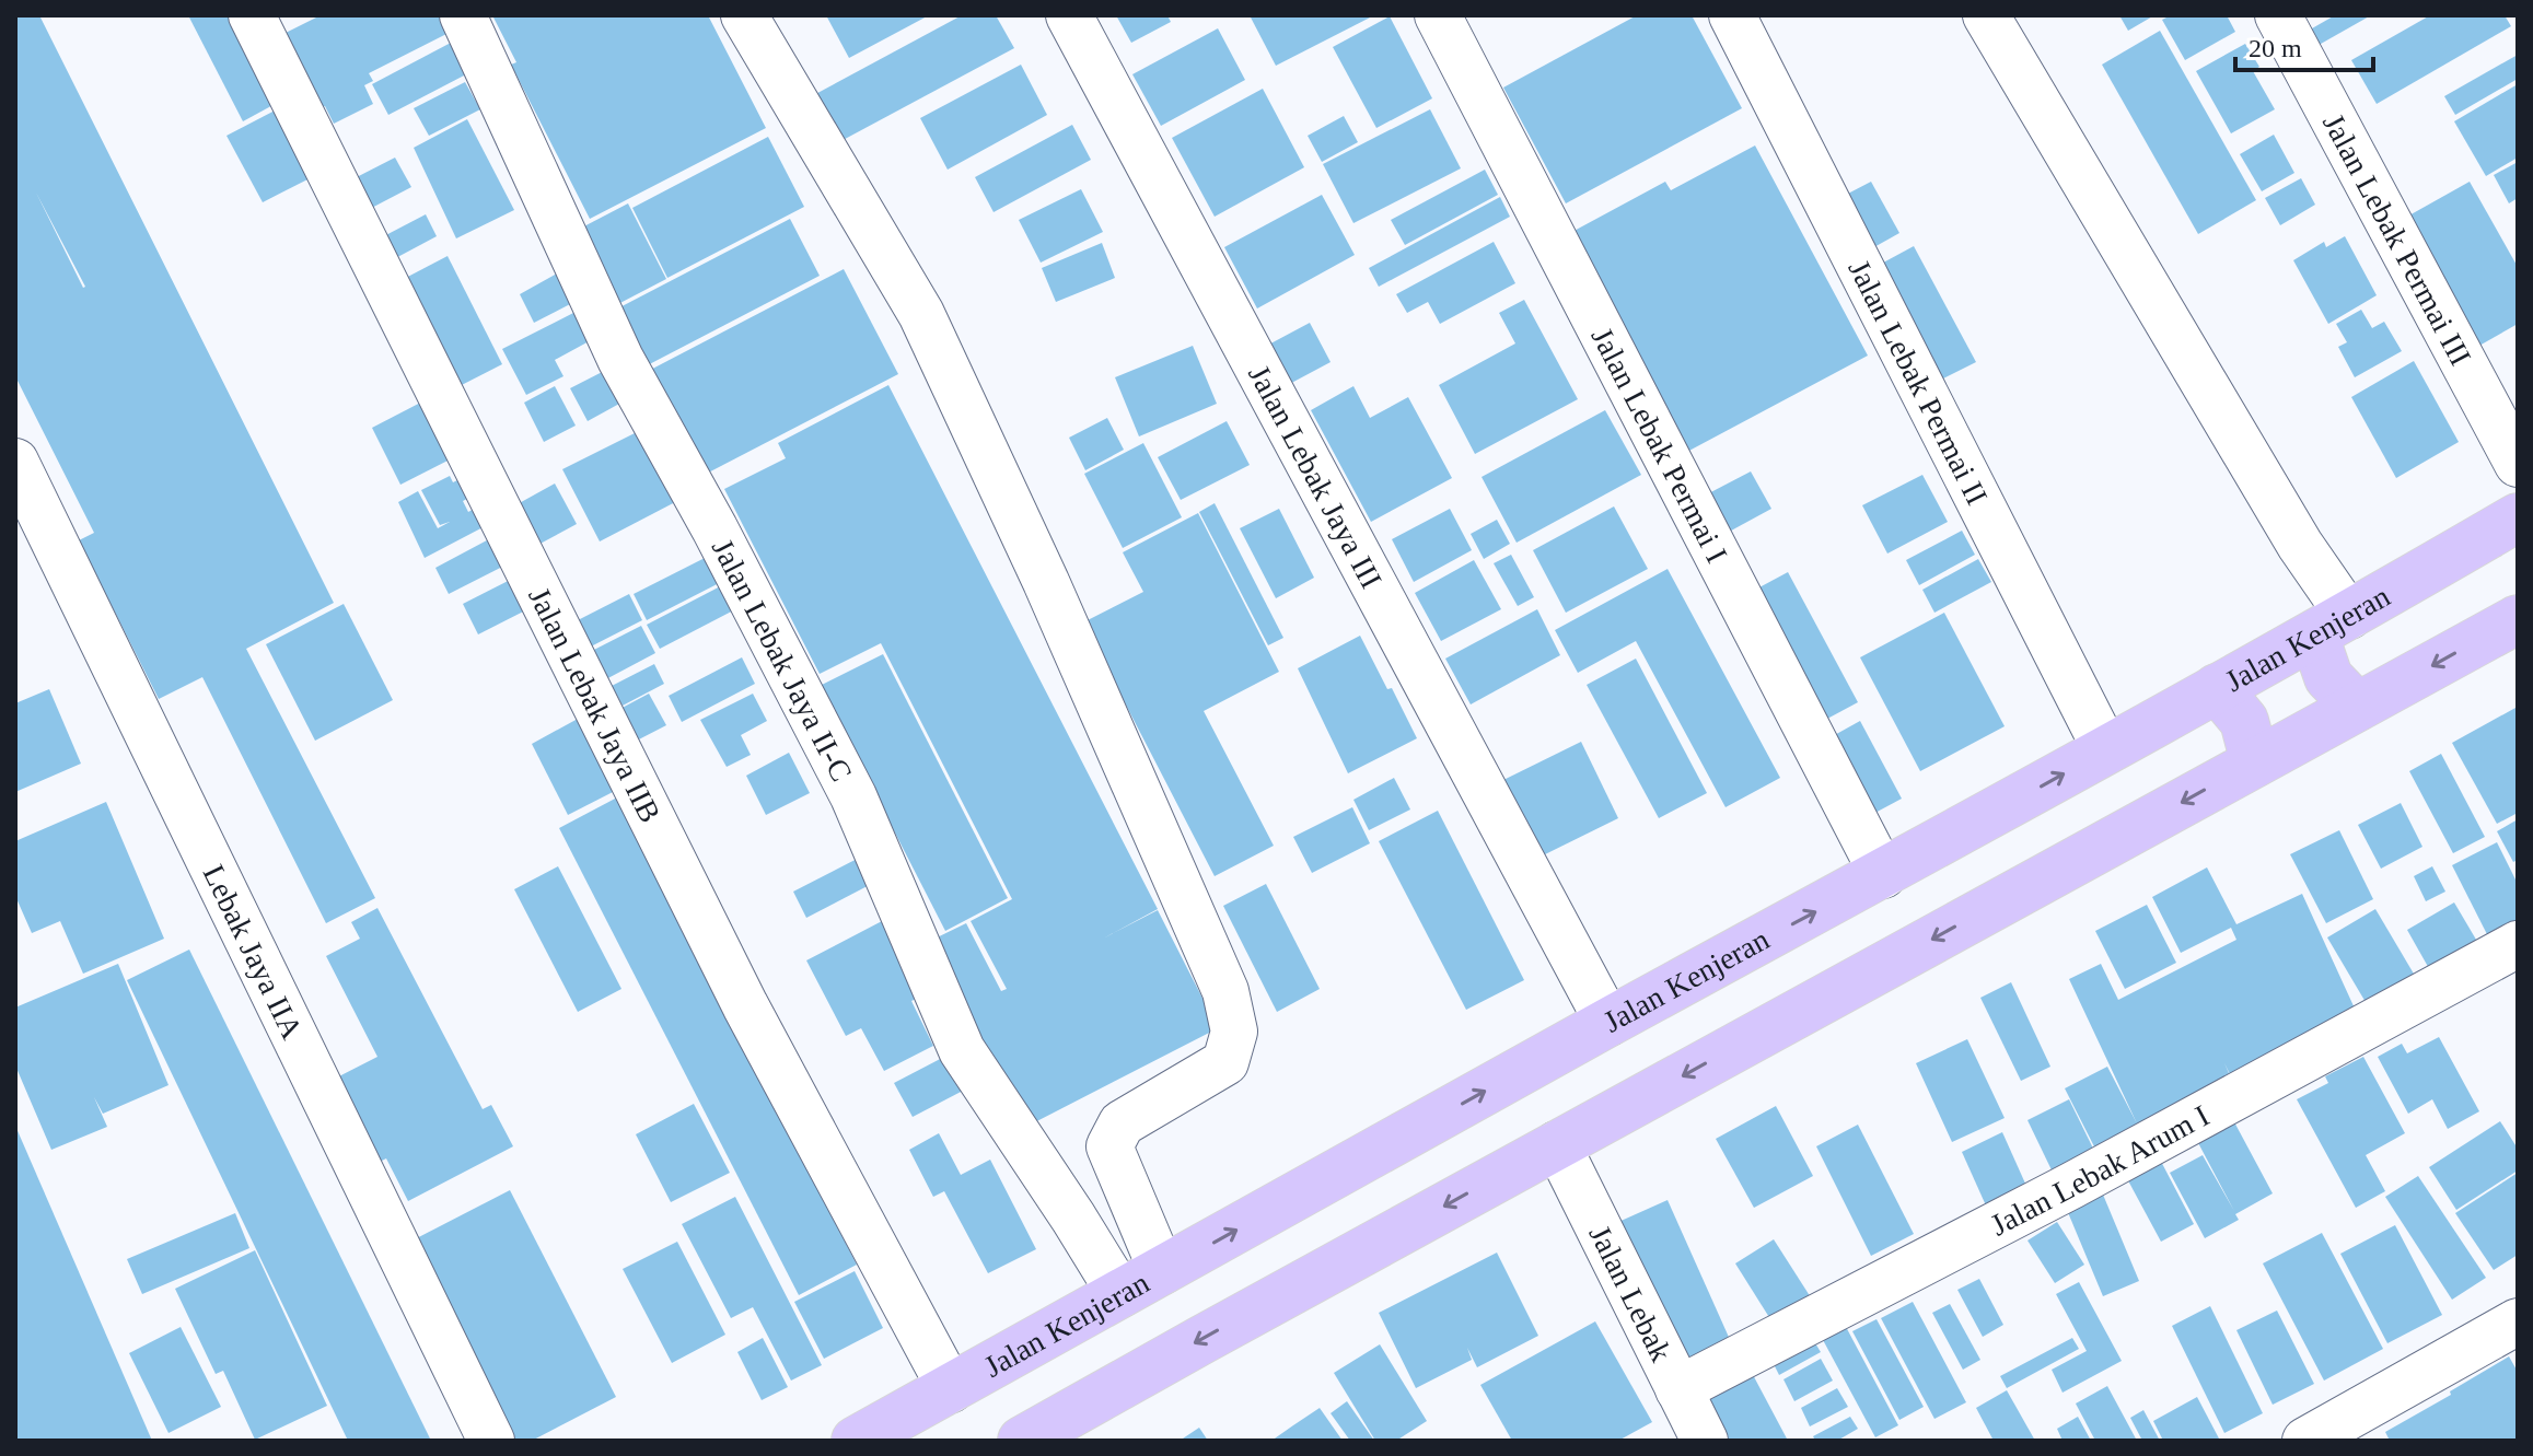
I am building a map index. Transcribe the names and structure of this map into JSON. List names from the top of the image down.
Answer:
{
  "streets": {
    "main road": ["Jalan Kenjeran"],
    "street": [
      "Jalan Lebak Permai III",
      "Jalan Lebak Permai II",
      "Jalan Lebak Permai I",
      "Jalan Lebak Jaya III",
      "Jalan Lebak Jaya II-C",
      "Jalan Lebak Jaya IIB",
      "Lebak Jaya IIA",
      "Jalan Lebak Arum I",
      "Jalan Lebak"
    ]
  },
  "crossings": [
    ["Jalan Lebak Permai II", "Jalan Kenjeran"],
    ["Jalan Lebak Permai I", "Jalan Kenjeran"],
    ["Jalan Lebak Jaya III", "Jalan Kenjeran"],
    ["Jalan Kenjeran", "Jalan Lebak Jaya II-C"],
    ["Jalan Kenjeran", "Jalan Lebak Jaya IIB"],
    ["Jalan Lebak Arum I", "Jalan Lebak"]
  ],
  "scale_bar": "20 m"
}
